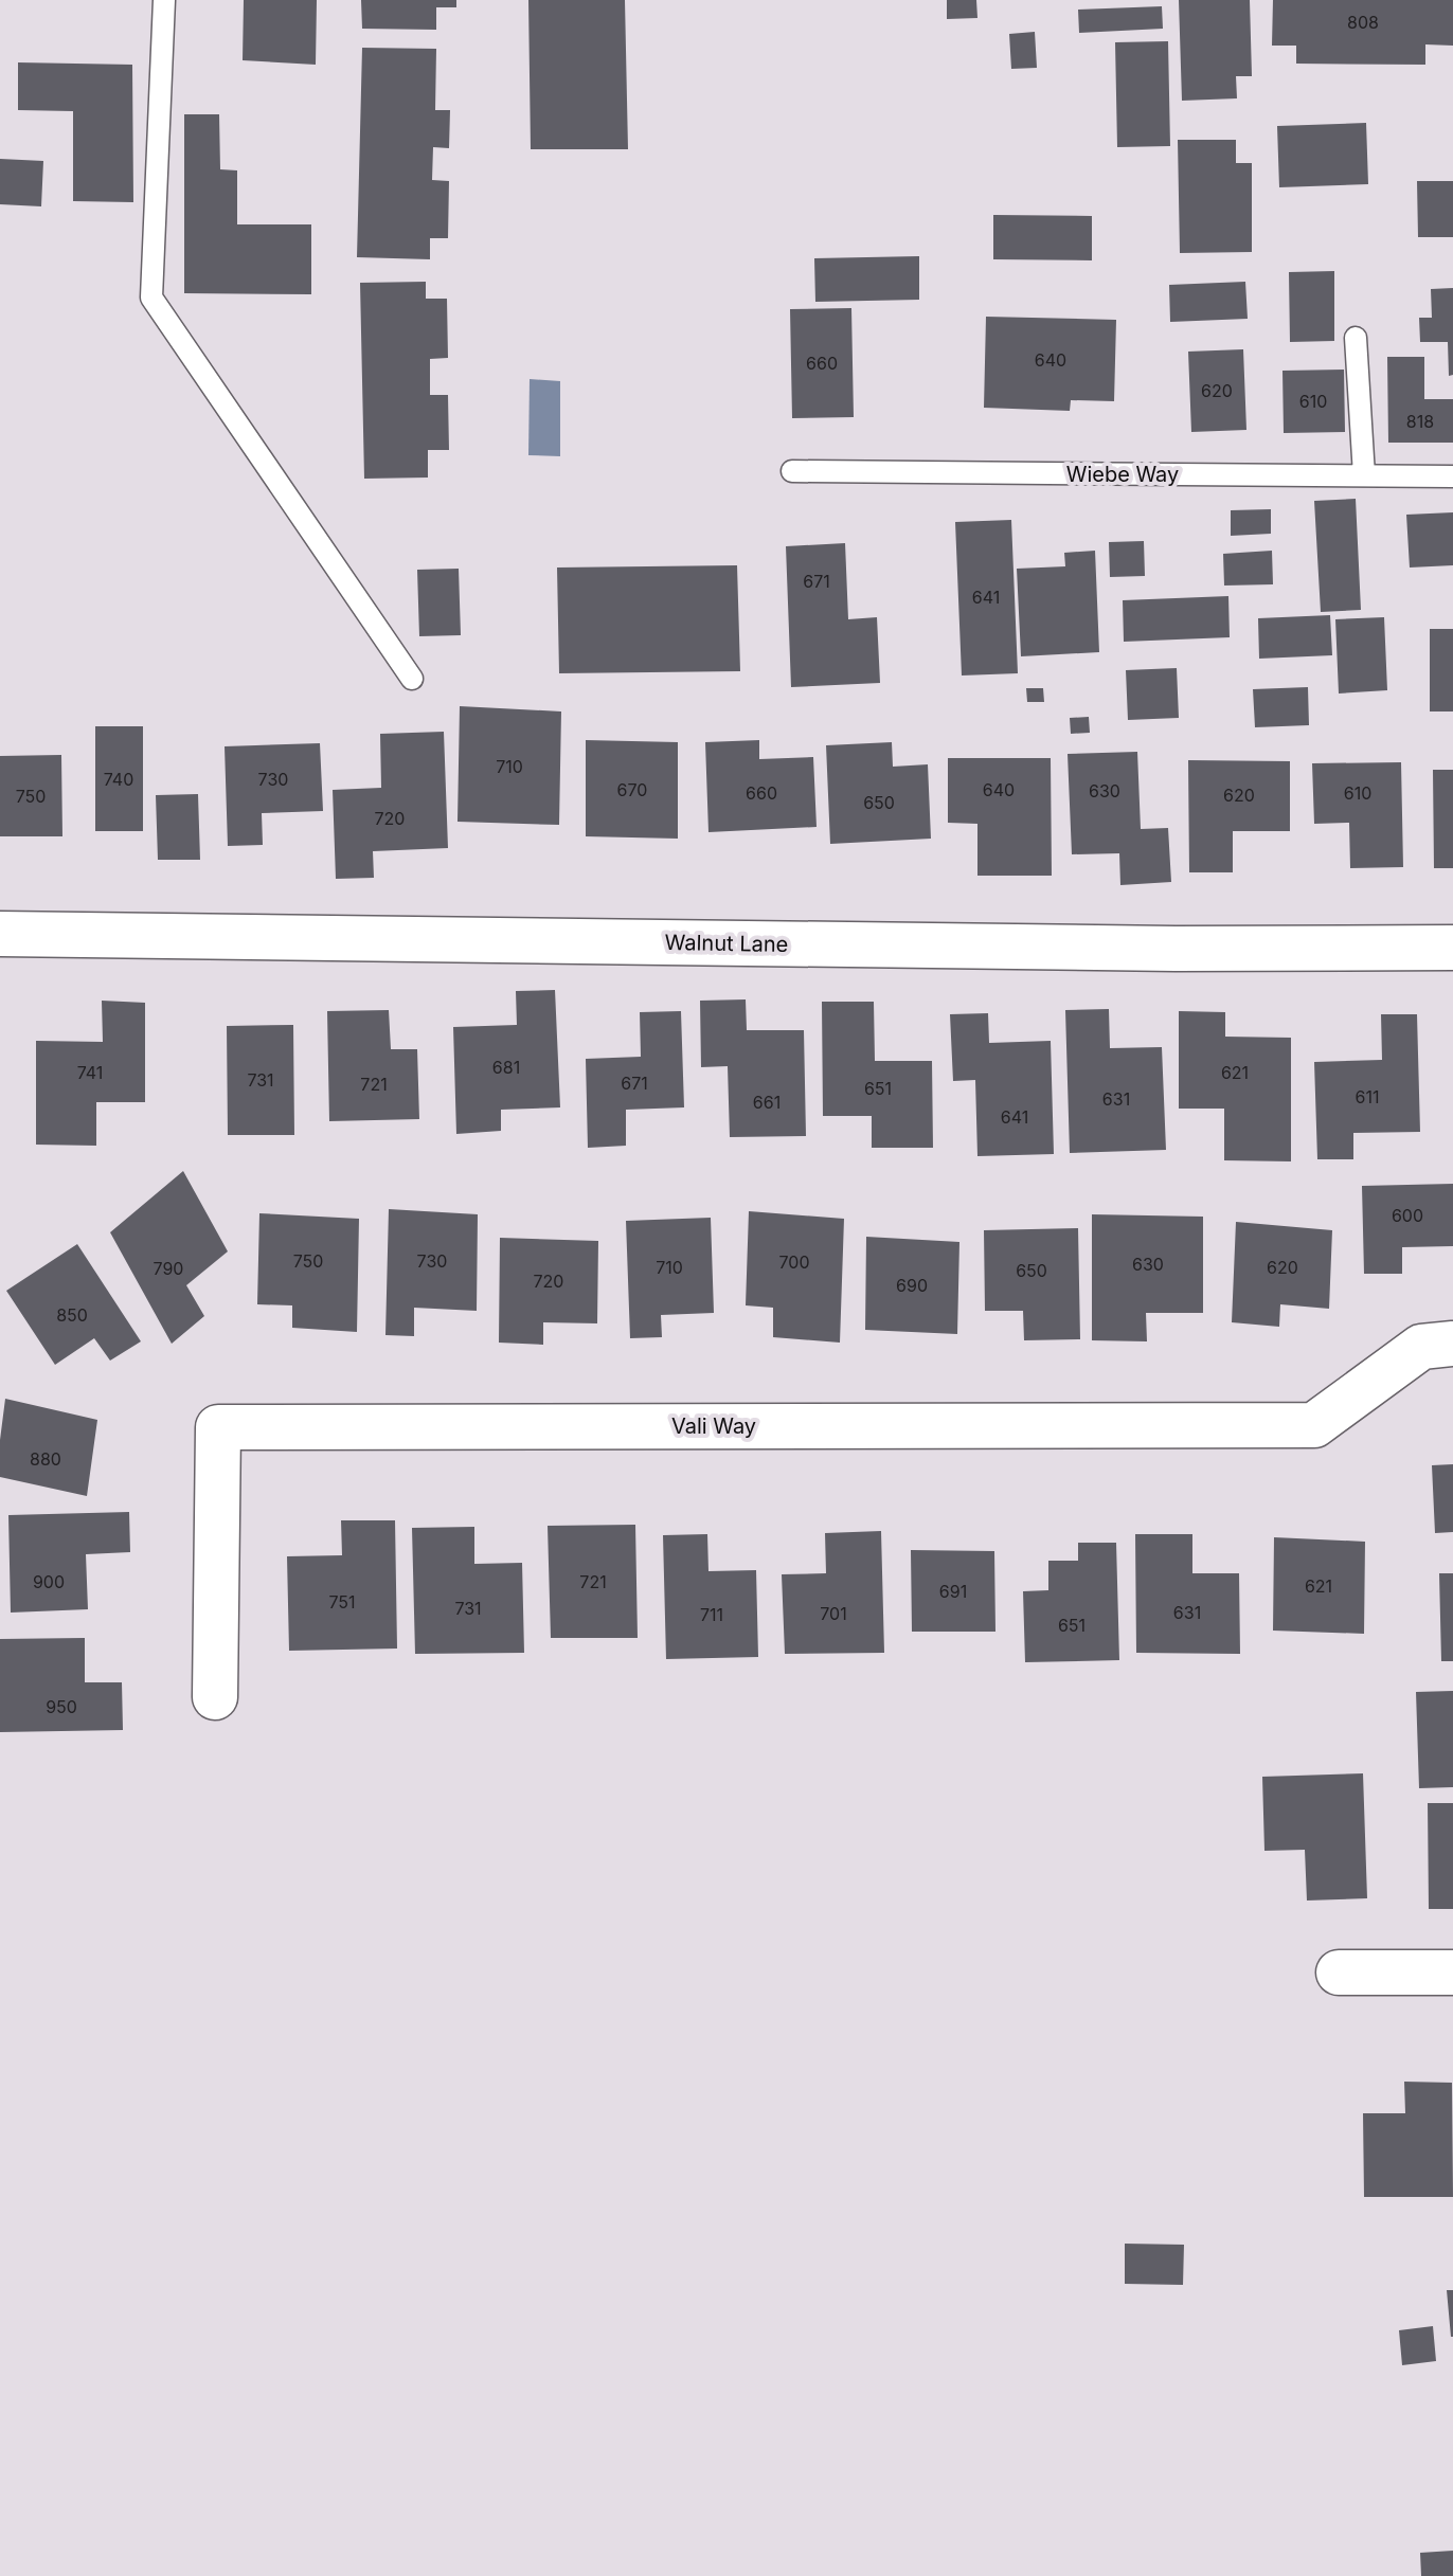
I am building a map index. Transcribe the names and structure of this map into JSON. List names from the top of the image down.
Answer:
{
  "streets": {
    "street": ["Walnut Lane", "Vali Way"],
    "lane": ["Wiebe Way"]
  },
  "house_numbers": [
    "808",
    "640",
    "660",
    "620",
    "610",
    "818",
    "671",
    "641",
    "710",
    "740",
    "730",
    "670",
    "640",
    "630",
    "660",
    "610",
    "620",
    "750",
    "650",
    "720",
    "681",
    "741",
    "621",
    "731",
    "671",
    "721",
    "651",
    "611",
    "631",
    "661",
    "641",
    "600",
    "750",
    "730",
    "700",
    "630",
    "710",
    "620",
    "790",
    "650",
    "720",
    "690",
    "850",
    "880",
    "900",
    "721",
    "621",
    "691",
    "751",
    "731",
    "631",
    "701",
    "711",
    "651",
    "950"
  ]
}
